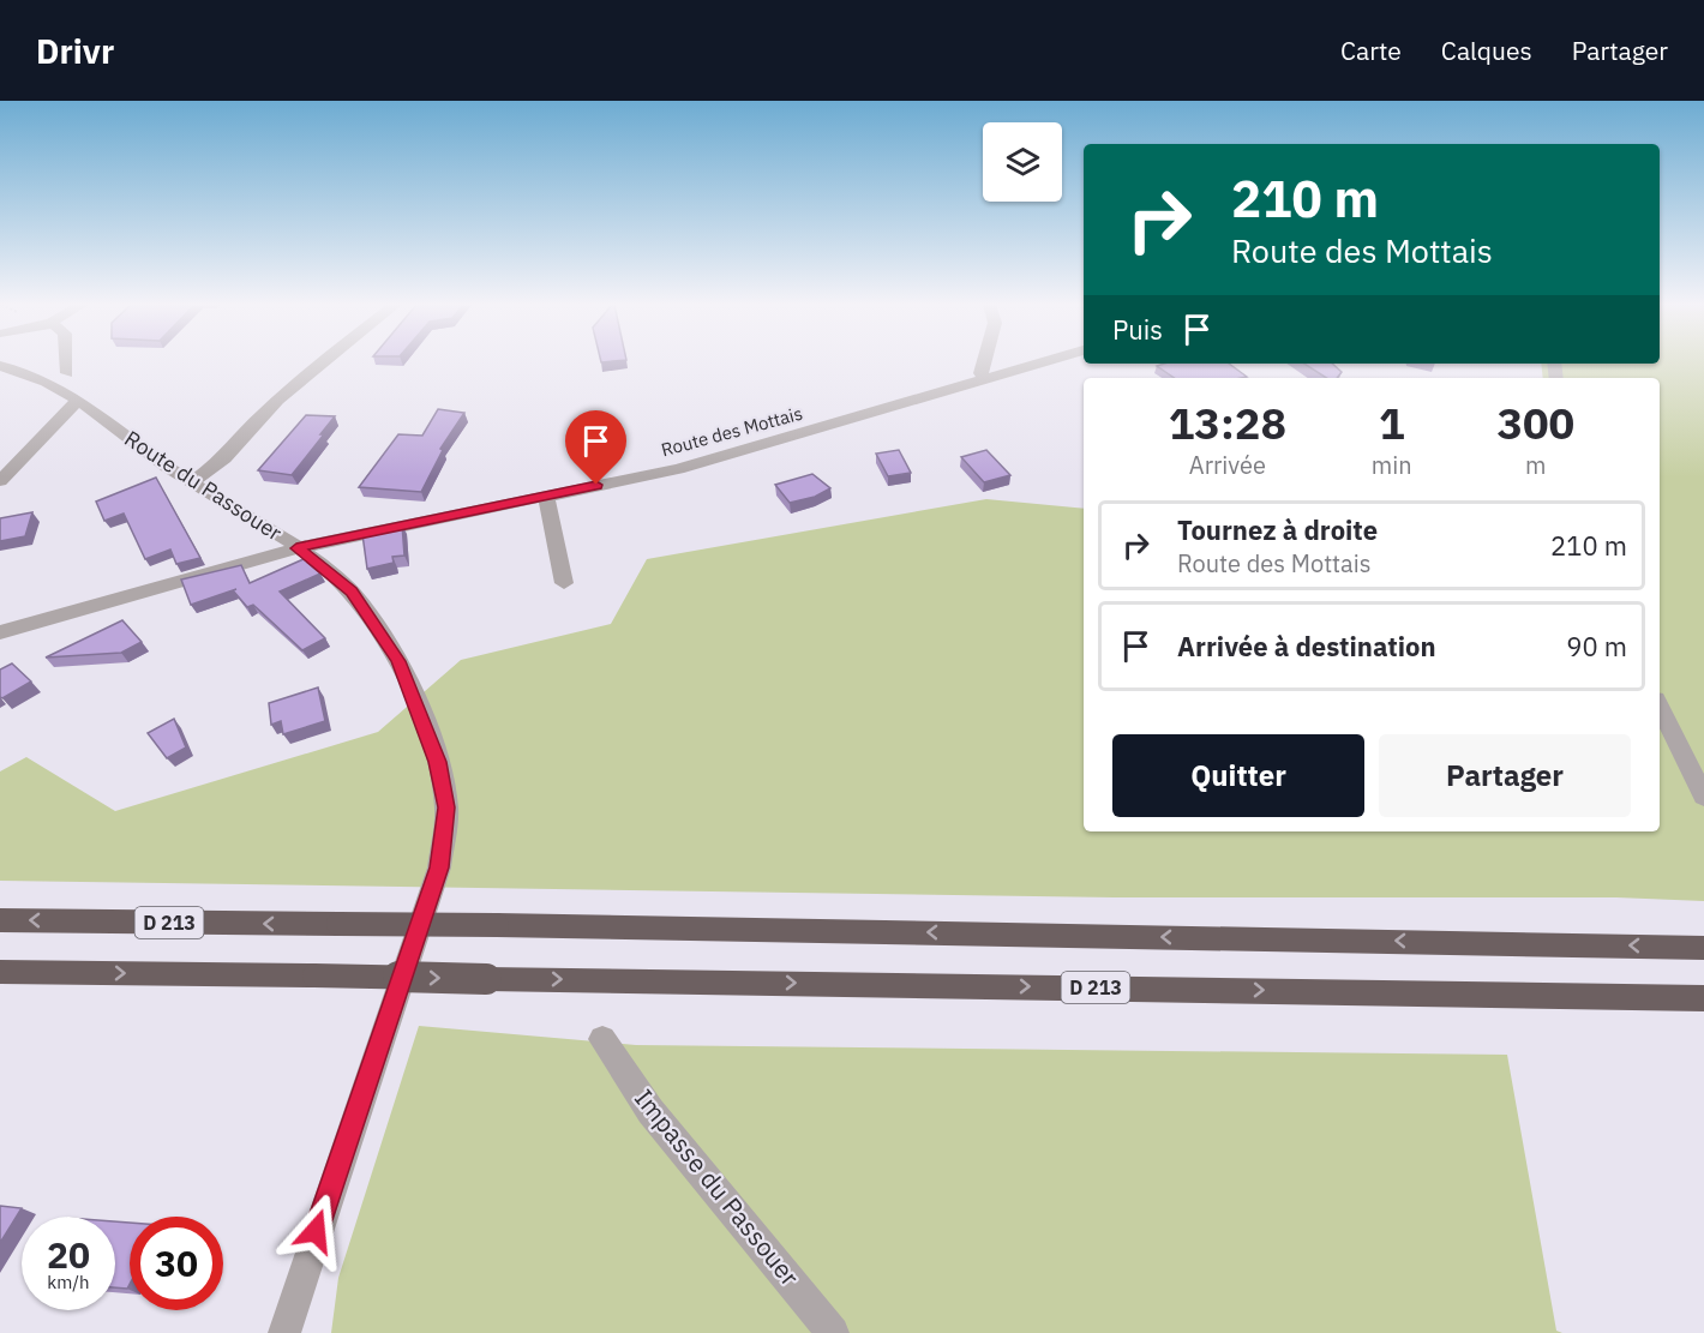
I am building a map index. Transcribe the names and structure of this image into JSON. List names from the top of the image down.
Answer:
{
  "streets": {
    "highway": ["D 213"],
    "street": ["Route des Mottais", "Route du Passouer", "Impasse du Passouer"]
  },
  "crossings": [
    ["Route des Mottais", "Route du Passouer"]
  ],
  "page": {
    "header": "Drivr",
    "nav": ["Carte", "Calques", "Partager"],
    "turn": ["210 m", "Route des Mottais"],
    "then": "Puis",
    "eta": [
      "13:28",
      "Arrivée",
      "1",
      "min",
      "300",
      "m"
    ],
    "list": [
      {
        "name": "Tournez à droite",
        "note": "Route des Mottais",
        "value": "210 m"
      },
      {
        "name": "Arrivée à destination",
        "value": "90 m"
      }
    ],
    "buttons": ["Quitter", "Partager"],
    "speed": "20 km/h",
    "limit": "30"
  }
}
